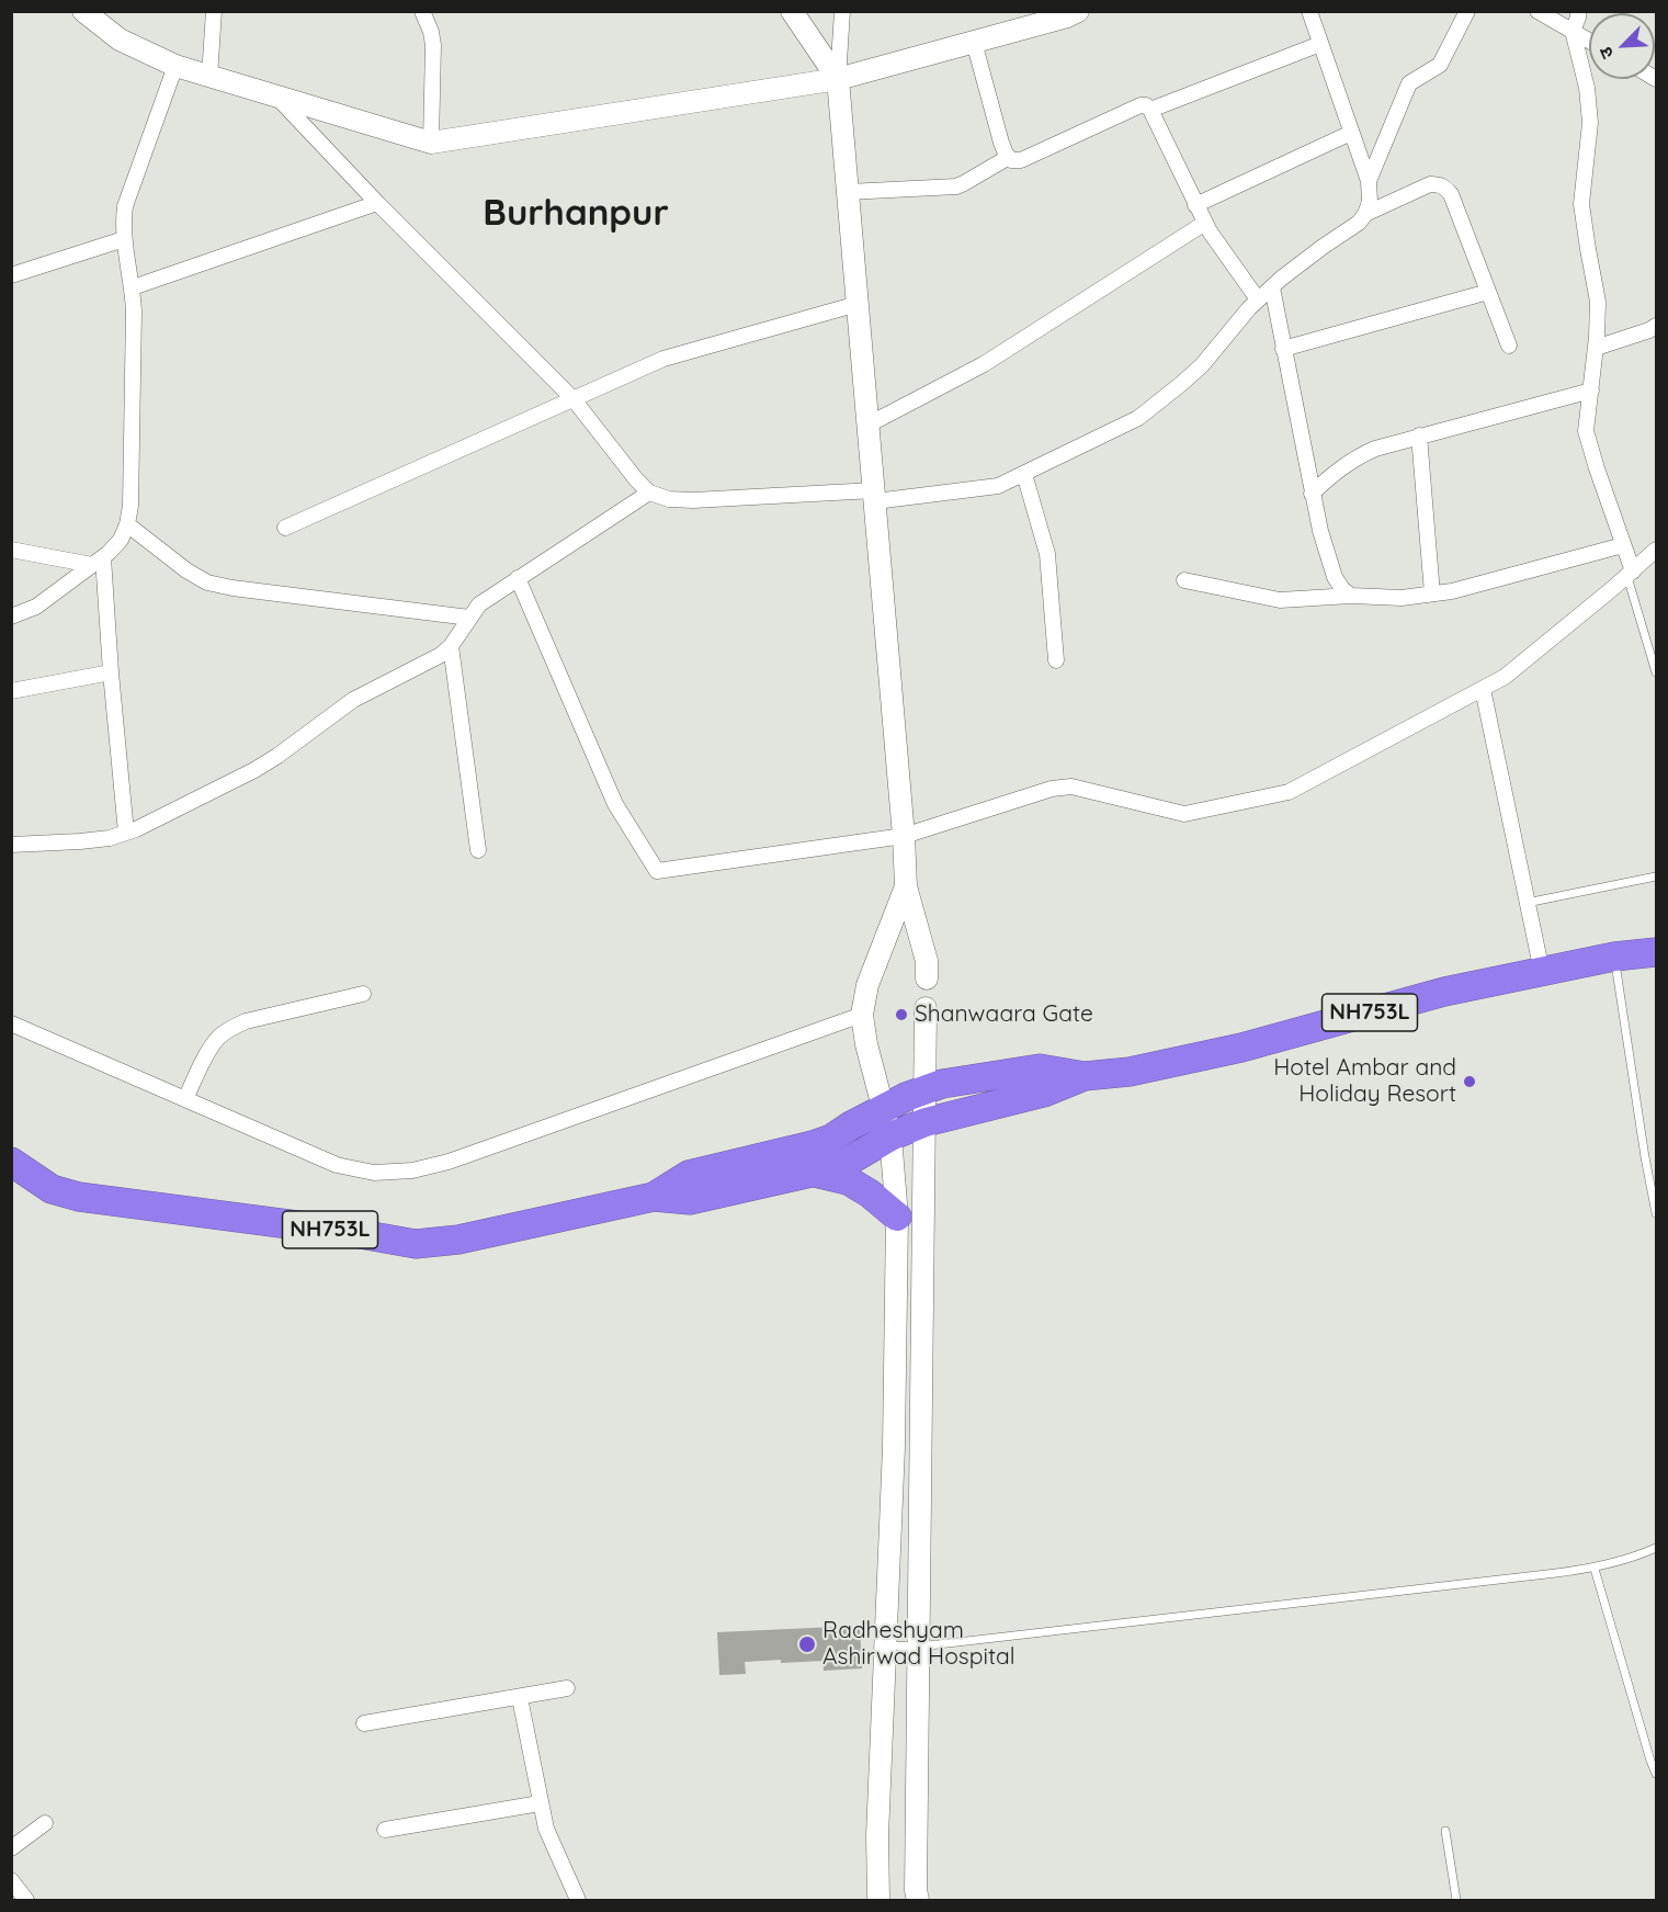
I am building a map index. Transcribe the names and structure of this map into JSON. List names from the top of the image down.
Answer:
{
  "streets": {
    "highway": ["NH753L"]
  },
  "districts": ["Burhanpur"],
  "places": ["Shanwaara Gate", "Hotel Ambar and Holiday Resort", "Radheshyam Ashirwad Hospital"],
  "north": "bottom left"
}
